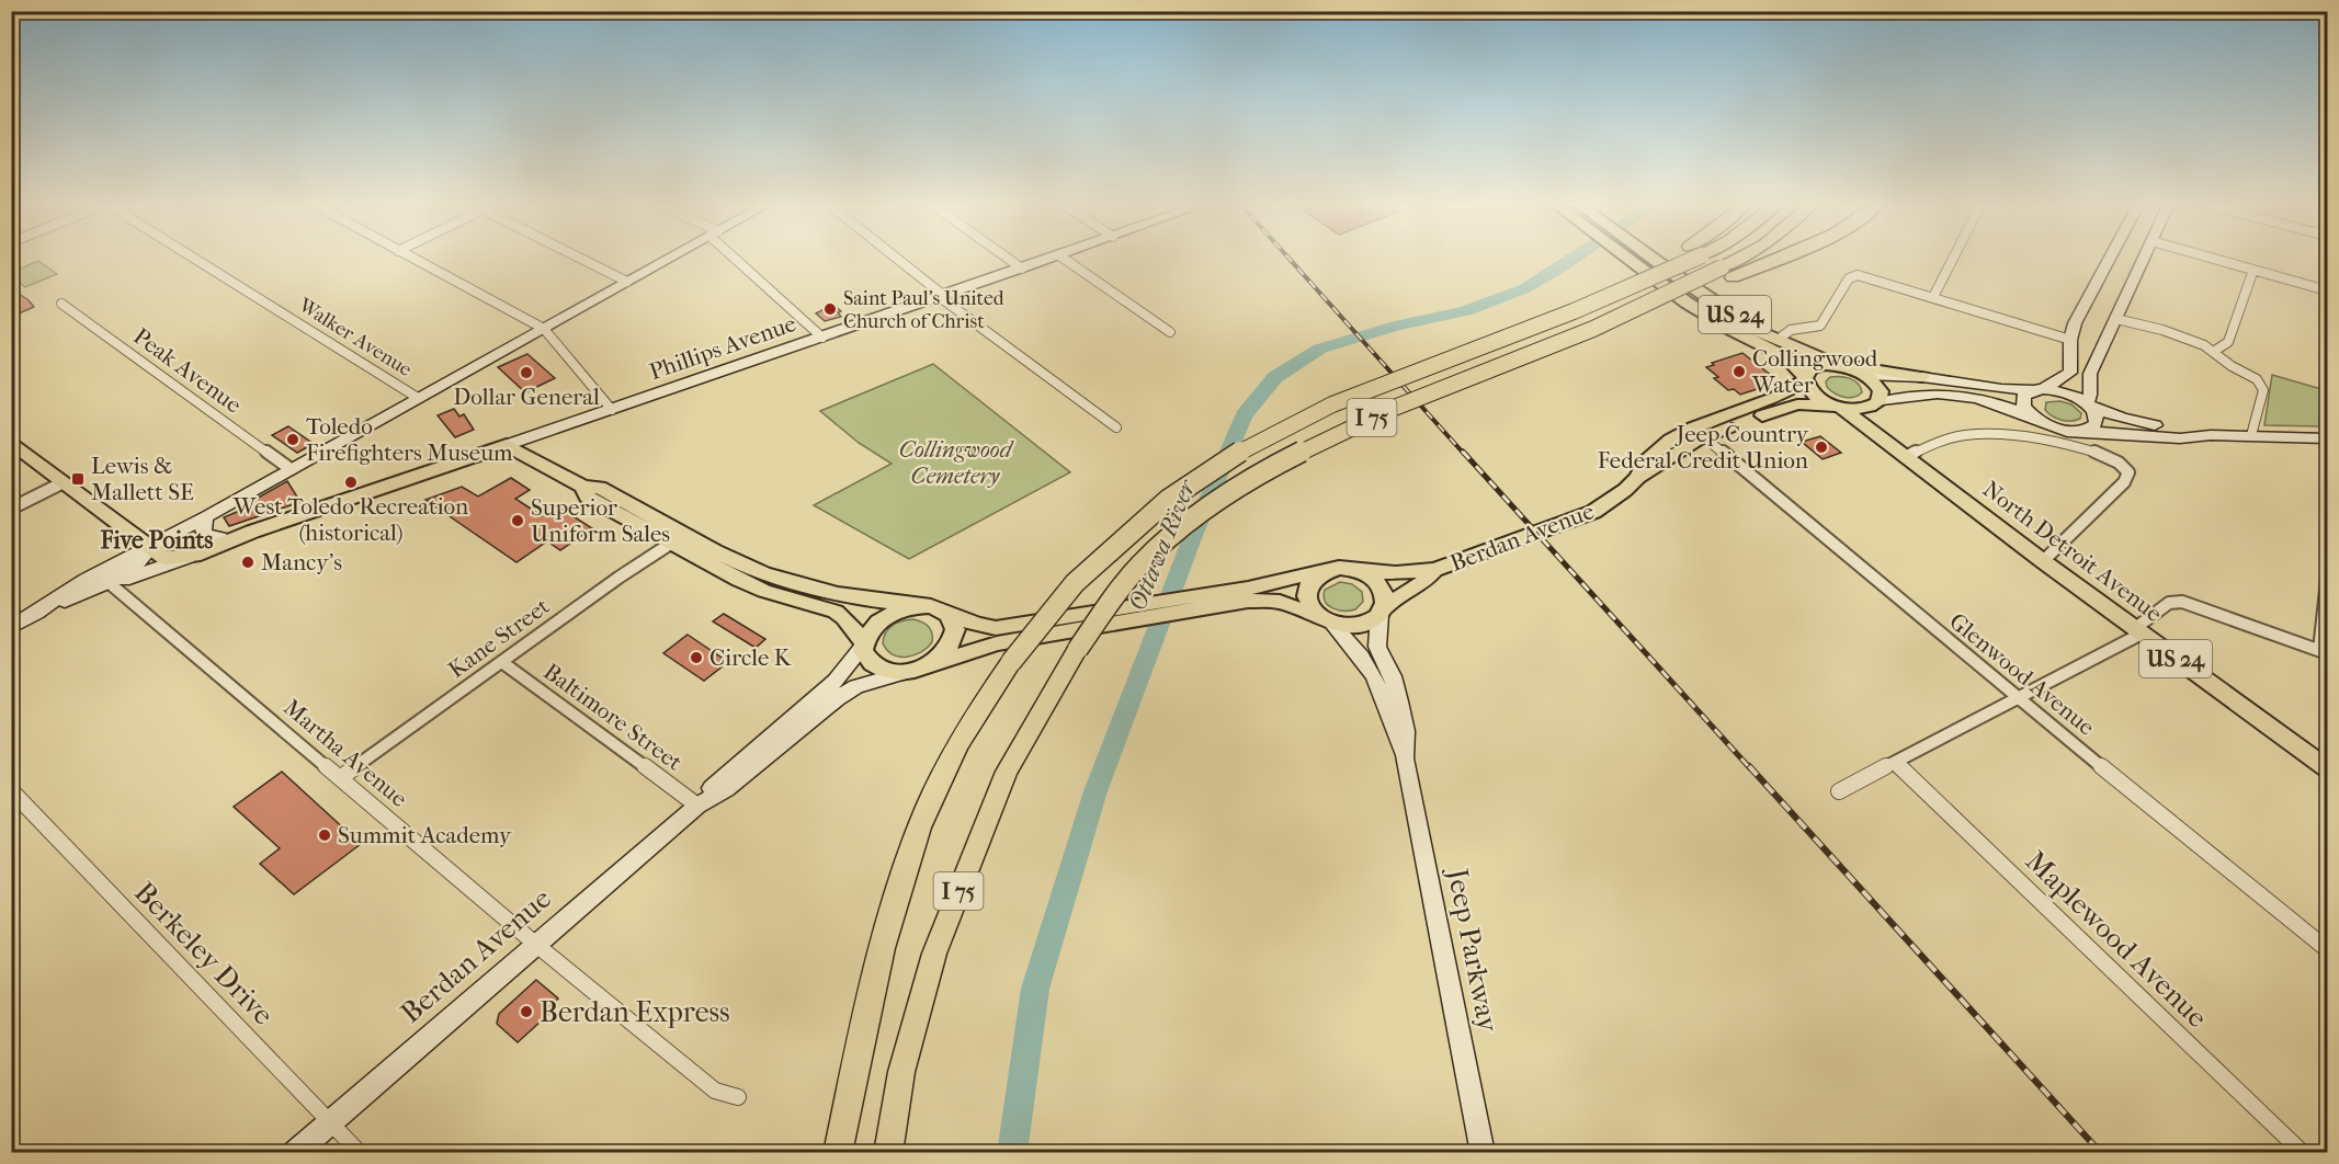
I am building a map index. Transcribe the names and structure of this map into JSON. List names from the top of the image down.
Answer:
{
  "streets": {
    "highway": ["I 75"],
    "main road": [
      "US 24",
      "Phillips Avenue",
      "Berdan Avenue",
      "North Detroit Avenue",
      "Jeep Parkway"
    ],
    "street": [
      "Walker Avenue",
      "Peak Avenue",
      "Kane Street",
      "Glenwood Avenue",
      "Baltimore Street",
      "Martha Avenue",
      "Maplewood Avenue",
      "Berkeley Drive"
    ]
  },
  "crossings": [
    ["US 24", "Berdan Avenue"],
    ["US 24", "North Detroit Avenue"],
    ["Berdan Avenue", "North Detroit Avenue"],
    ["Berdan Avenue", "Glenwood Avenue"],
    ["Berdan Avenue", "Baltimore Street"],
    ["Berdan Avenue", "Martha Avenue"],
    ["Berdan Avenue", "Jeep Parkway"],
    ["Berdan Avenue", "Berkeley Drive"],
    ["Kane Street", "Baltimore Street"],
    ["Kane Street", "Martha Avenue"]
  ],
  "districts": ["Five Points"],
  "water": ["Ottawa River"],
  "parks": ["Collingwood Cemetery"],
  "places": {
    "other": [
      "Saint Paul's United Church of Christ",
      "Collingwood Water",
      "Dollar General",
      "Toledo Firefighters Museum",
      "Jeep Country Federal Credit Union",
      "West Toledo Recreation (historical)",
      "Superior Uniform Sales",
      "Mancy's",
      "Circle K",
      "Summit Academy",
      "Berdan Express"
    ],
    "transit": ["Lewis & Mallett SE"]
  }
}
